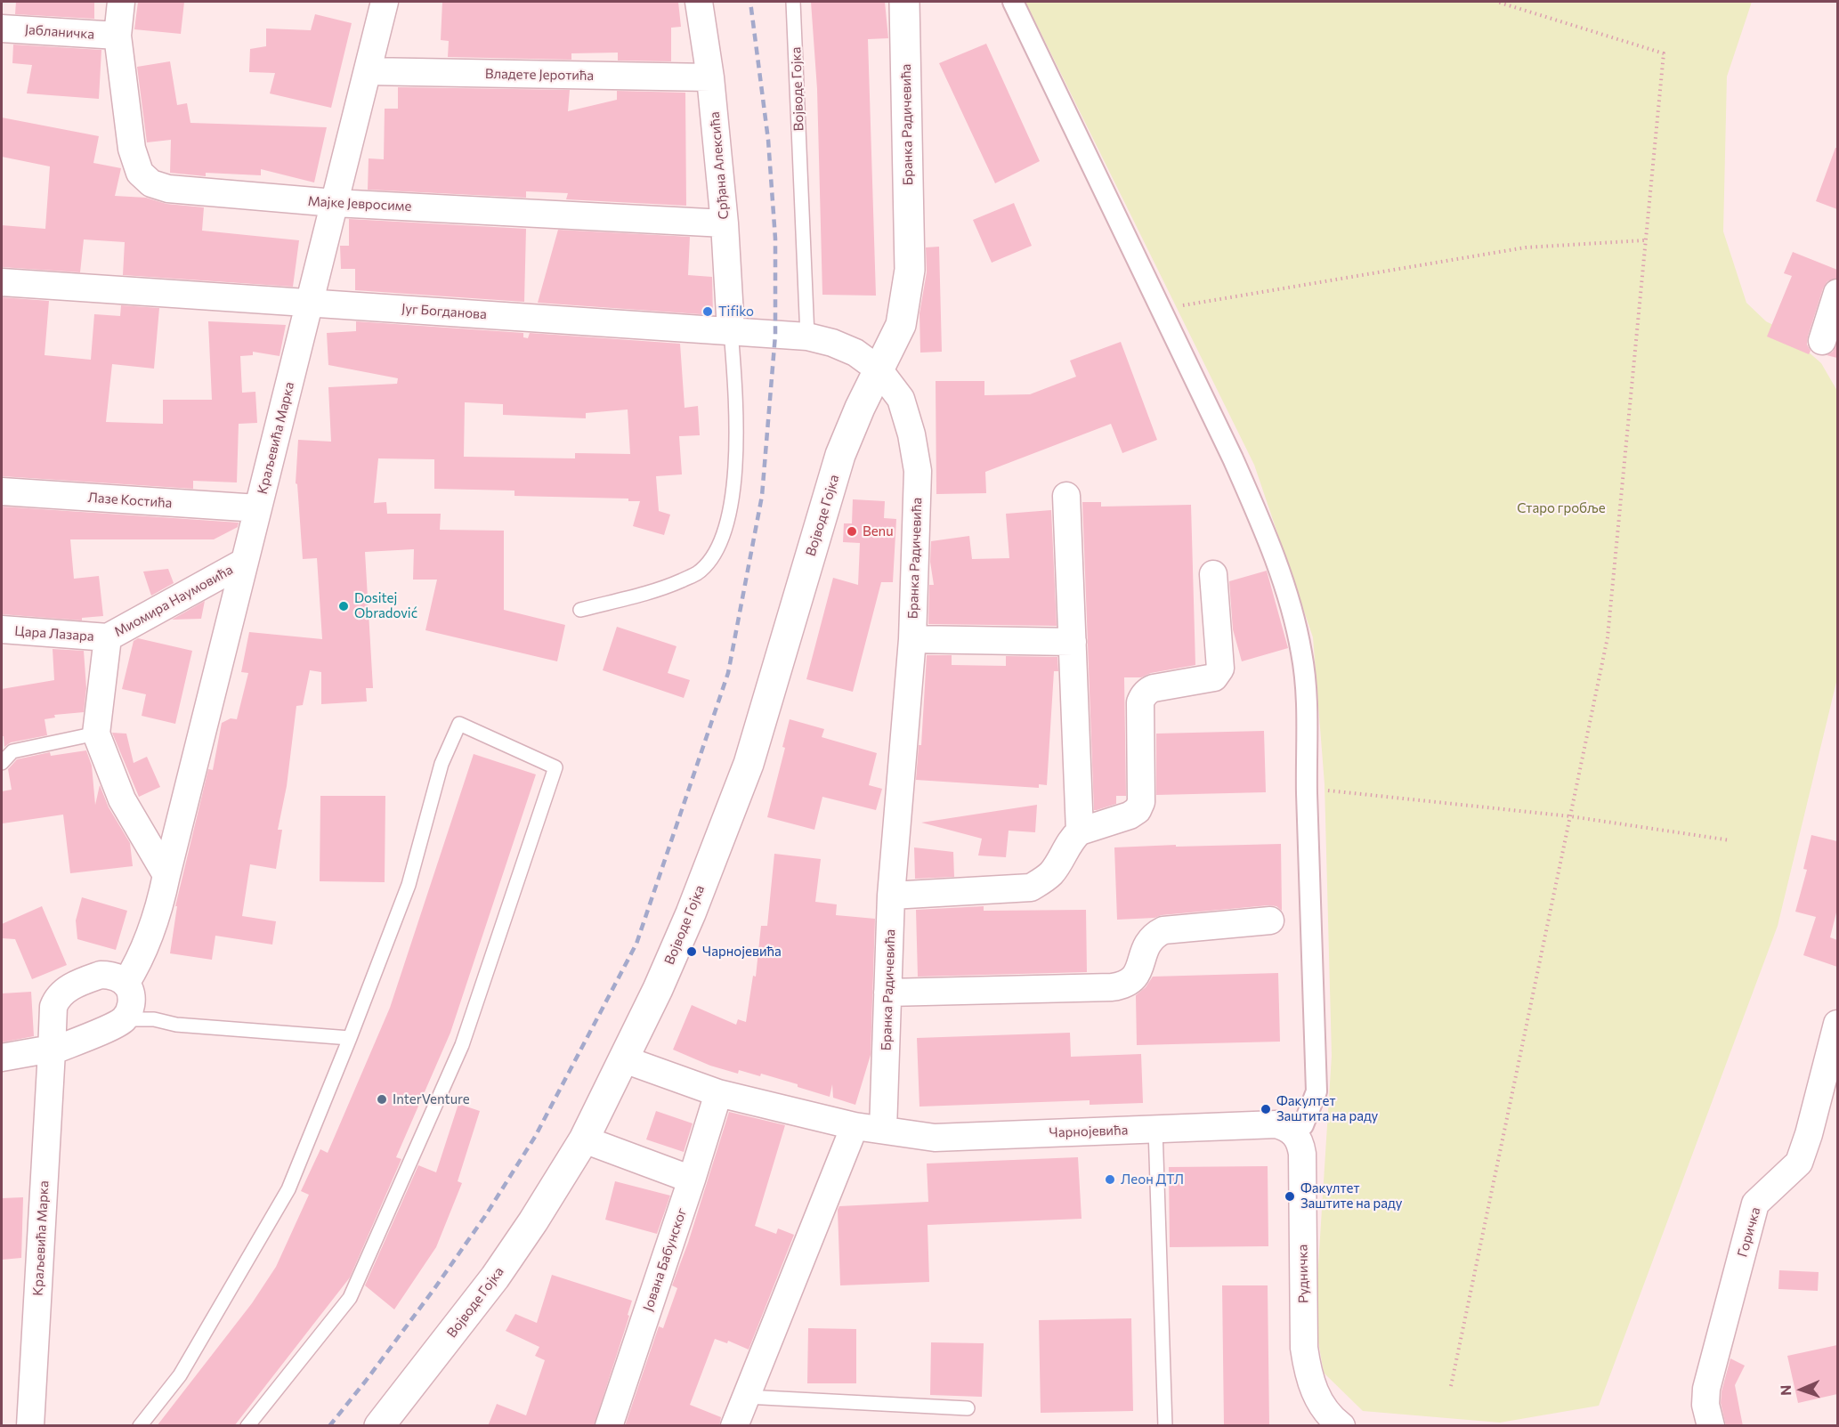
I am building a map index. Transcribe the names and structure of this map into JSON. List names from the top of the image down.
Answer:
{
  "streets": {
    "street": [
      "Јабланичка",
      "Владете Јеротића",
      "Војводе Гојка",
      "Бранка Радичевића",
      "Срђана Алексића",
      "Мајке Јевросиме",
      "Југ Богданова",
      "Краљевића Марка",
      "Лазе Костића",
      "Миомира Наумовића",
      "Цара Лазара",
      "Чарнојевића",
      "Горичка",
      "Јована Бабунског",
      "Рудничка"
    ]
  },
  "crossings": [
    ["Јабланичка", "Мајке Јевросиме"],
    ["Владете Јеротића", "Срђана Алексића"],
    ["Владете Јеротића", "Краљевића Марка"],
    ["Војводе Гојка", "Бранка Радичевића"],
    ["Војводе Гојка", "Југ Богданова"],
    ["Војводе Гојка", "Чарнојевића"],
    ["Бранка Радичевића", "Југ Богданова"],
    ["Бранка Радичевића", "Чарнојевића"],
    ["Срђана Алексића", "Мајке Јевросиме"],
    ["Срђана Алексића", "Југ Богданова"],
    ["Мајке Јевросиме", "Краљевића Марка"],
    ["Југ Богданова", "Краљевића Марка"],
    ["Краљевића Марка", "Лазе Костића"],
    ["Краљевића Марка", "Миомира Наумовића"],
    ["Миомира Наумовића", "Цара Лазара"],
    ["Чарнојевића", "Јована Бабунског"],
    ["Чарнојевића", "Рудничка"]
  ],
  "parks": ["Старо гробље"],
  "places": [
    "Tifiko",
    "Benu",
    "Dositej Obradović",
    "Чарнојевића",
    "InterVenture",
    "Факултет Заштита на раду",
    "Леон ДТЛ",
    "Факултет Заштите на раду"
  ],
  "north": "left"
}
